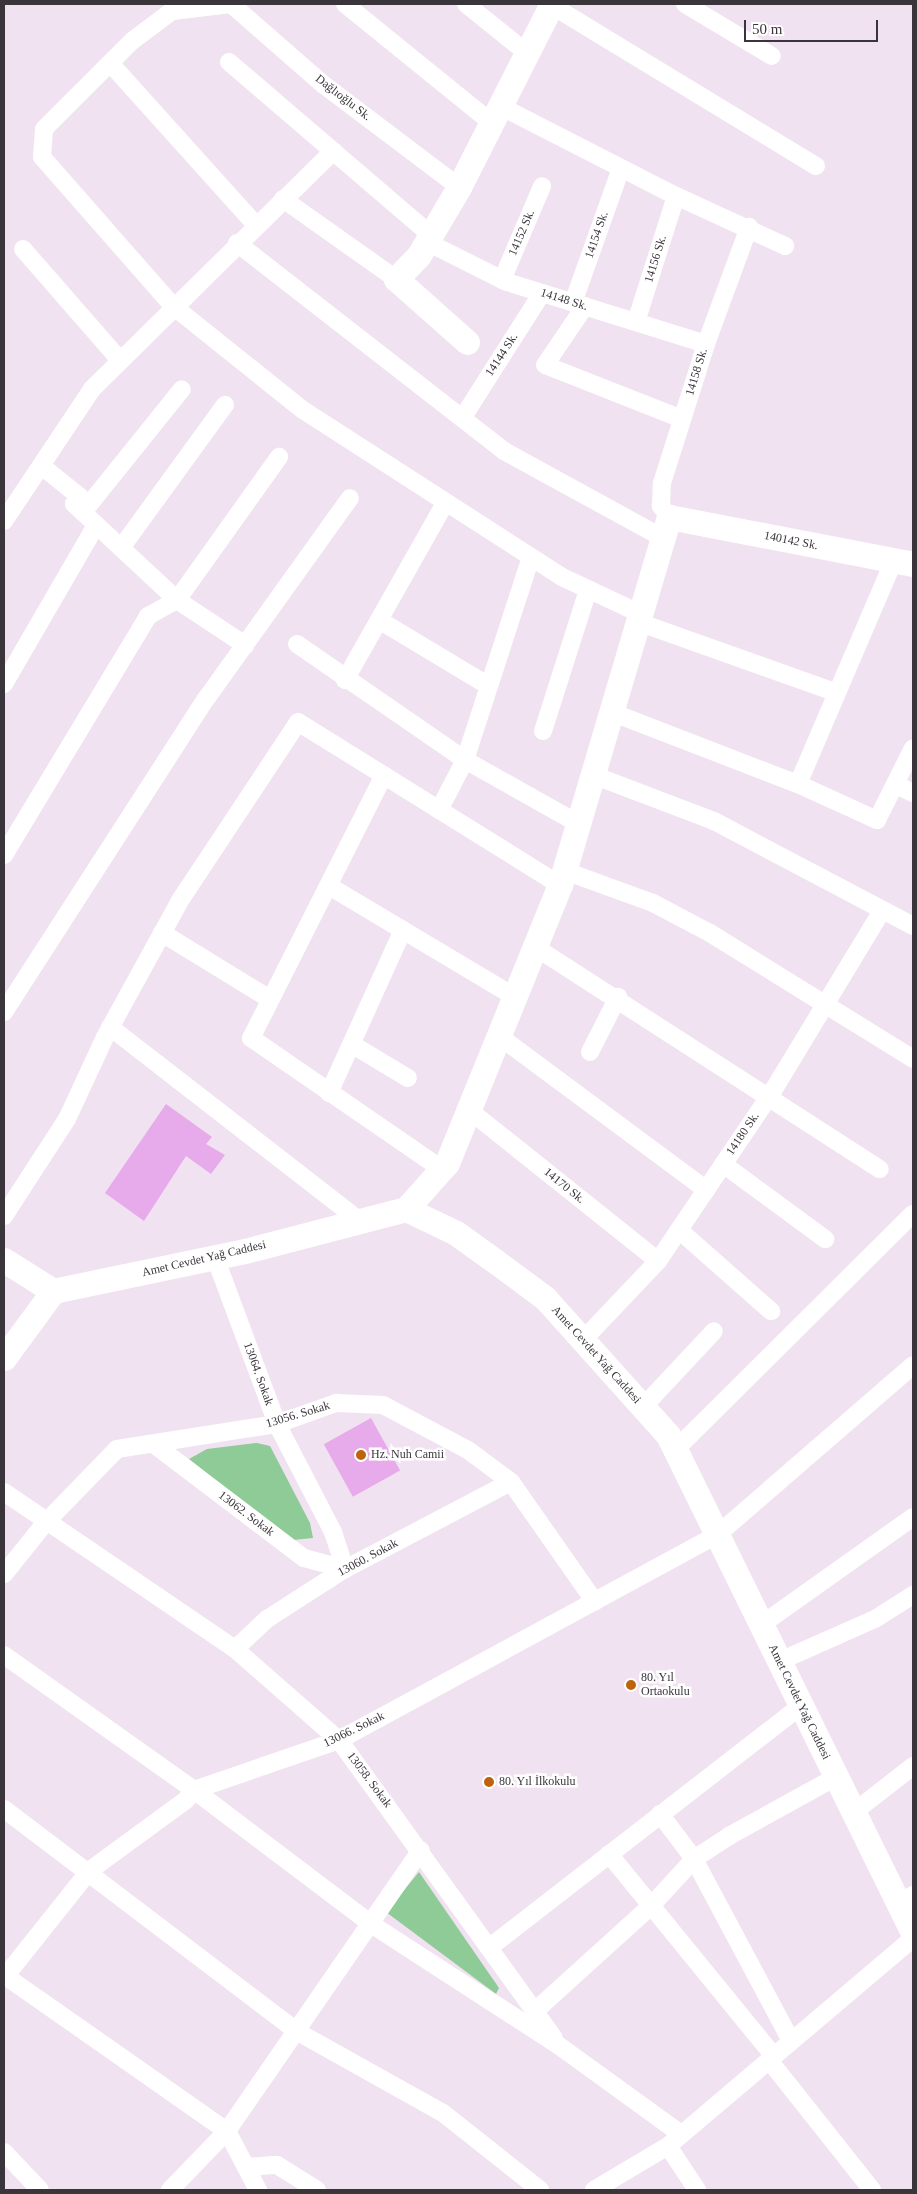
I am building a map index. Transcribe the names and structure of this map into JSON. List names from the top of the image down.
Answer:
{
  "streets": {
    "main road": ["140142 Sk.", "Amet Cevdet Yağ Caddesi"],
    "street": [
      "Dağlıoğlu Sk.",
      "14152 Sk.",
      "14154 Sk.",
      "14156 Sk.",
      "14148 Sk.",
      "14144 Sk.",
      "14158 Sk.",
      "14180 Sk.",
      "14170 Sk.",
      "13064. Sokak",
      "13056. Sokak",
      "13062. Sokak",
      "13060. Sokak",
      "13066. Sokak",
      "13058. Sokak"
    ]
  },
  "crossings": [
    ["14152 Sk.", "14148 Sk."],
    ["14154 Sk.", "14148 Sk."],
    ["14154 Sk.", "14158 Sk."],
    ["14156 Sk.", "14148 Sk."],
    ["14148 Sk.", "14144 Sk."],
    ["14148 Sk.", "14158 Sk."],
    ["14158 Sk.", "140142 Sk."],
    ["14180 Sk.", "14170 Sk."],
    ["14180 Sk.", "Amet Cevdet Yağ Caddesi"],
    ["Amet Cevdet Yağ Caddesi", "13064. Sokak"],
    ["Amet Cevdet Yağ Caddesi", "13066. Sokak"],
    ["13064. Sokak", "13056. Sokak"],
    ["13064. Sokak", "13062. Sokak"],
    ["13064. Sokak", "13060. Sokak"],
    ["13056. Sokak", "13062. Sokak"],
    ["13056. Sokak", "13060. Sokak"],
    ["13056. Sokak", "13066. Sokak"],
    ["13056. Sokak", "13058. Sokak"],
    ["13062. Sokak", "13060. Sokak"],
    ["13060. Sokak", "13058. Sokak"],
    ["13066. Sokak", "13058. Sokak"]
  ],
  "places": ["Hz. Nuh Camii", "80. Yıl Ortaokulu", "80. Yıl İlkokulu"],
  "scale_bar": "50 m"
}
